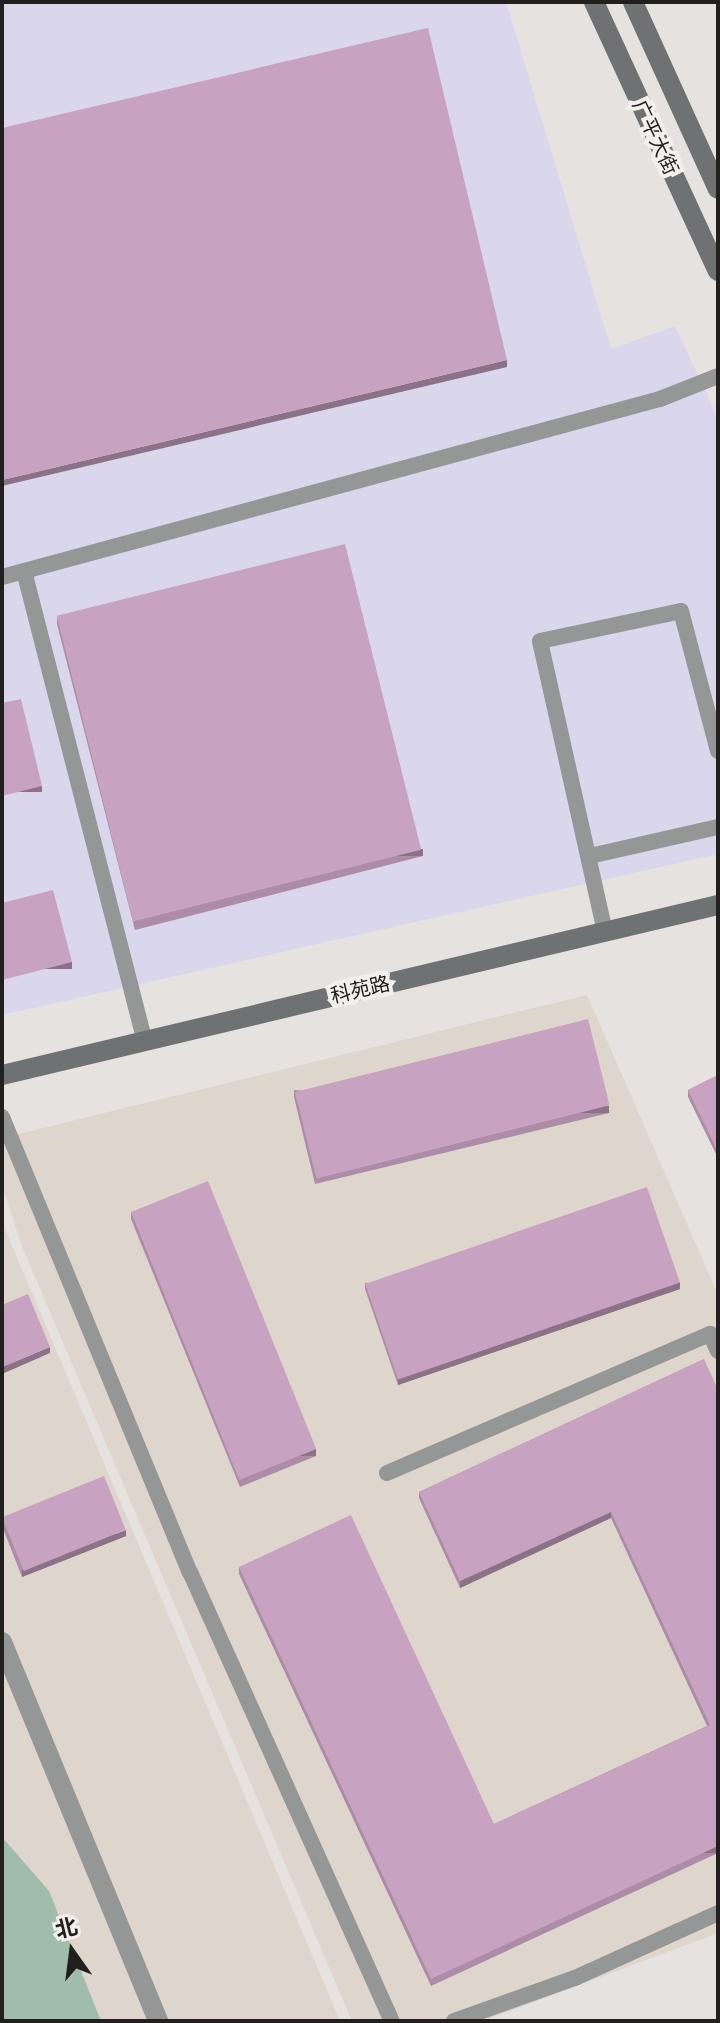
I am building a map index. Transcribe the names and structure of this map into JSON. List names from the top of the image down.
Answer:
{
  "streets": {
    "street": ["广平大街", "科苑路"]
  },
  "north": "top"
}
